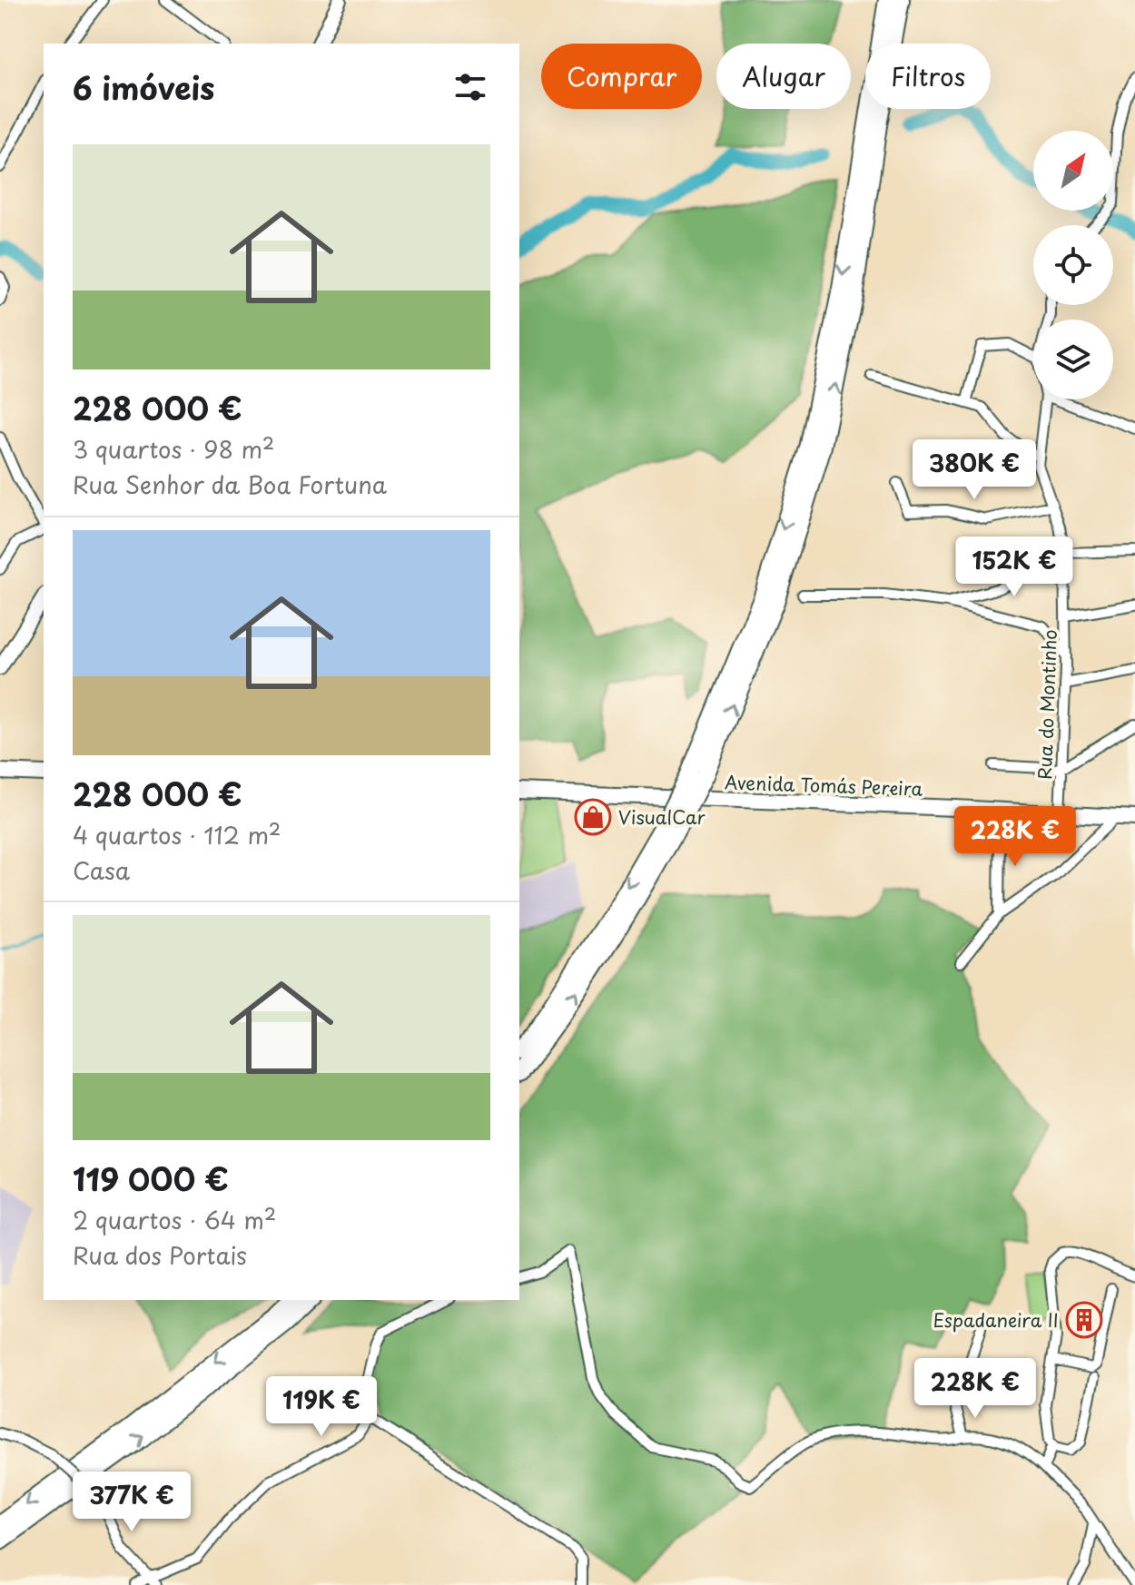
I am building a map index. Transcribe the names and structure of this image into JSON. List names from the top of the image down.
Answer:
{
  "streets": {
    "main road": ["Avenida Tomás Pereira"],
    "street": ["Rua do Montinho"]
  },
  "crossings": [
    ["Rua do Montinho", "Avenida Tomás Pereira"]
  ],
  "places": {
    "shop": ["VisualCar"],
    "building": ["Espadaneira II"]
  },
  "north": "top right",
  "page": {
    "chip": ["Comprar", "Alugar", "Filtros"],
    "heading": "6 imóveis",
    "list": [
      {
        "name": "228 000 €",
        "note": "3 quartos · 98 m² · Rua Senhor da Boa Fortuna"
      },
      {
        "name": "228 000 €",
        "note": "4 quartos · 112 m² · Casa"
      },
      {
        "name": "119 000 €",
        "note": "2 quartos · 64 m² · Rua dos Portais"
      }
    ],
    "price": [
      "380K €",
      "152K €",
      "228K €",
      "228K €",
      "119K €",
      "377K €"
    ]
  }
}
